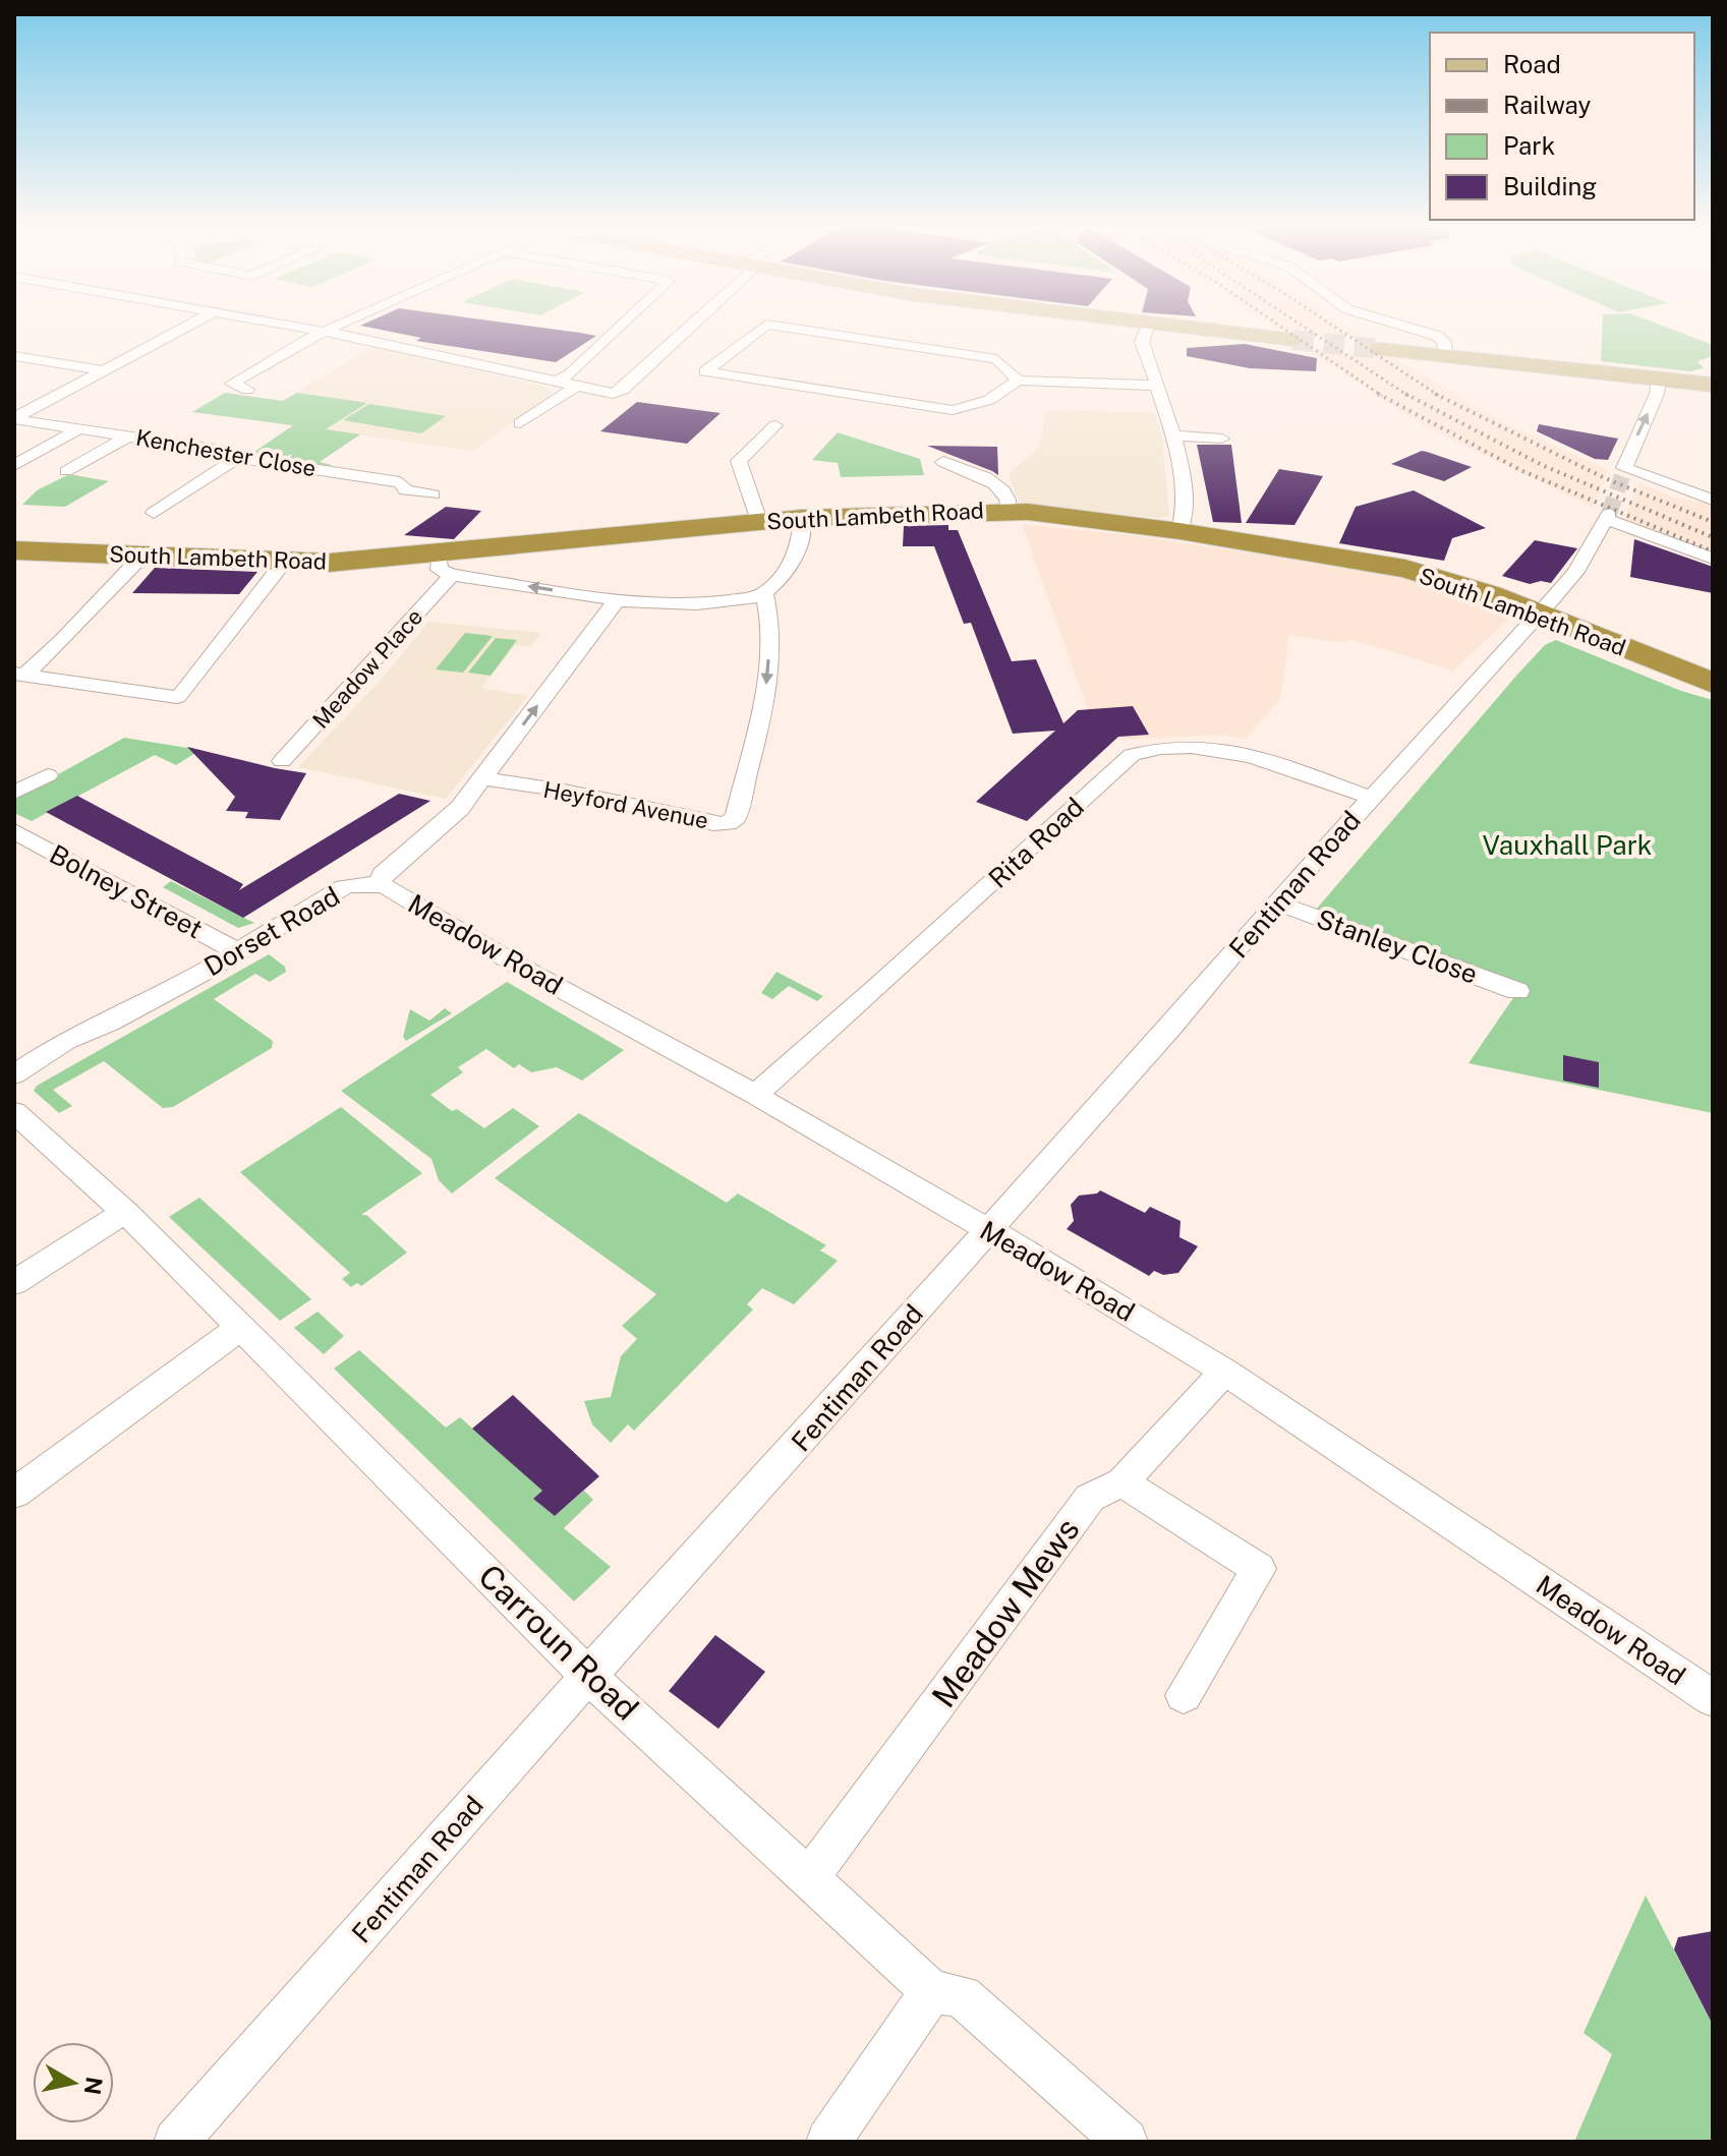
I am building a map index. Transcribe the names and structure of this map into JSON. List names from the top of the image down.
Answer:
{
  "streets": {
    "highway": ["South Lambeth Road"],
    "street": [
      "Kenchester Close",
      "Meadow Place",
      "Heyford Avenue",
      "Rita Road",
      "Fentiman Road",
      "Bolney Street",
      "Dorset Road",
      "Meadow Road",
      "Stanley Close",
      "Meadow Mews",
      "Carroun Road"
    ]
  },
  "crossings": [
    ["South Lambeth Road", "Meadow Place"],
    ["South Lambeth Road", "Fentiman Road"],
    ["Rita Road", "Fentiman Road"],
    ["Rita Road", "Meadow Road"],
    ["Fentiman Road", "Meadow Road"],
    ["Fentiman Road", "Stanley Close"],
    ["Fentiman Road", "Carroun Road"],
    ["Bolney Street", "Dorset Road"],
    ["Dorset Road", "Meadow Road"],
    ["Meadow Road", "Meadow Mews"],
    ["Meadow Mews", "Carroun Road"]
  ],
  "parks": ["Vauxhall Park"],
  "legend": [
    "Road",
    "Railway",
    "Park",
    "Building"
  ],
  "north": "right"
}
